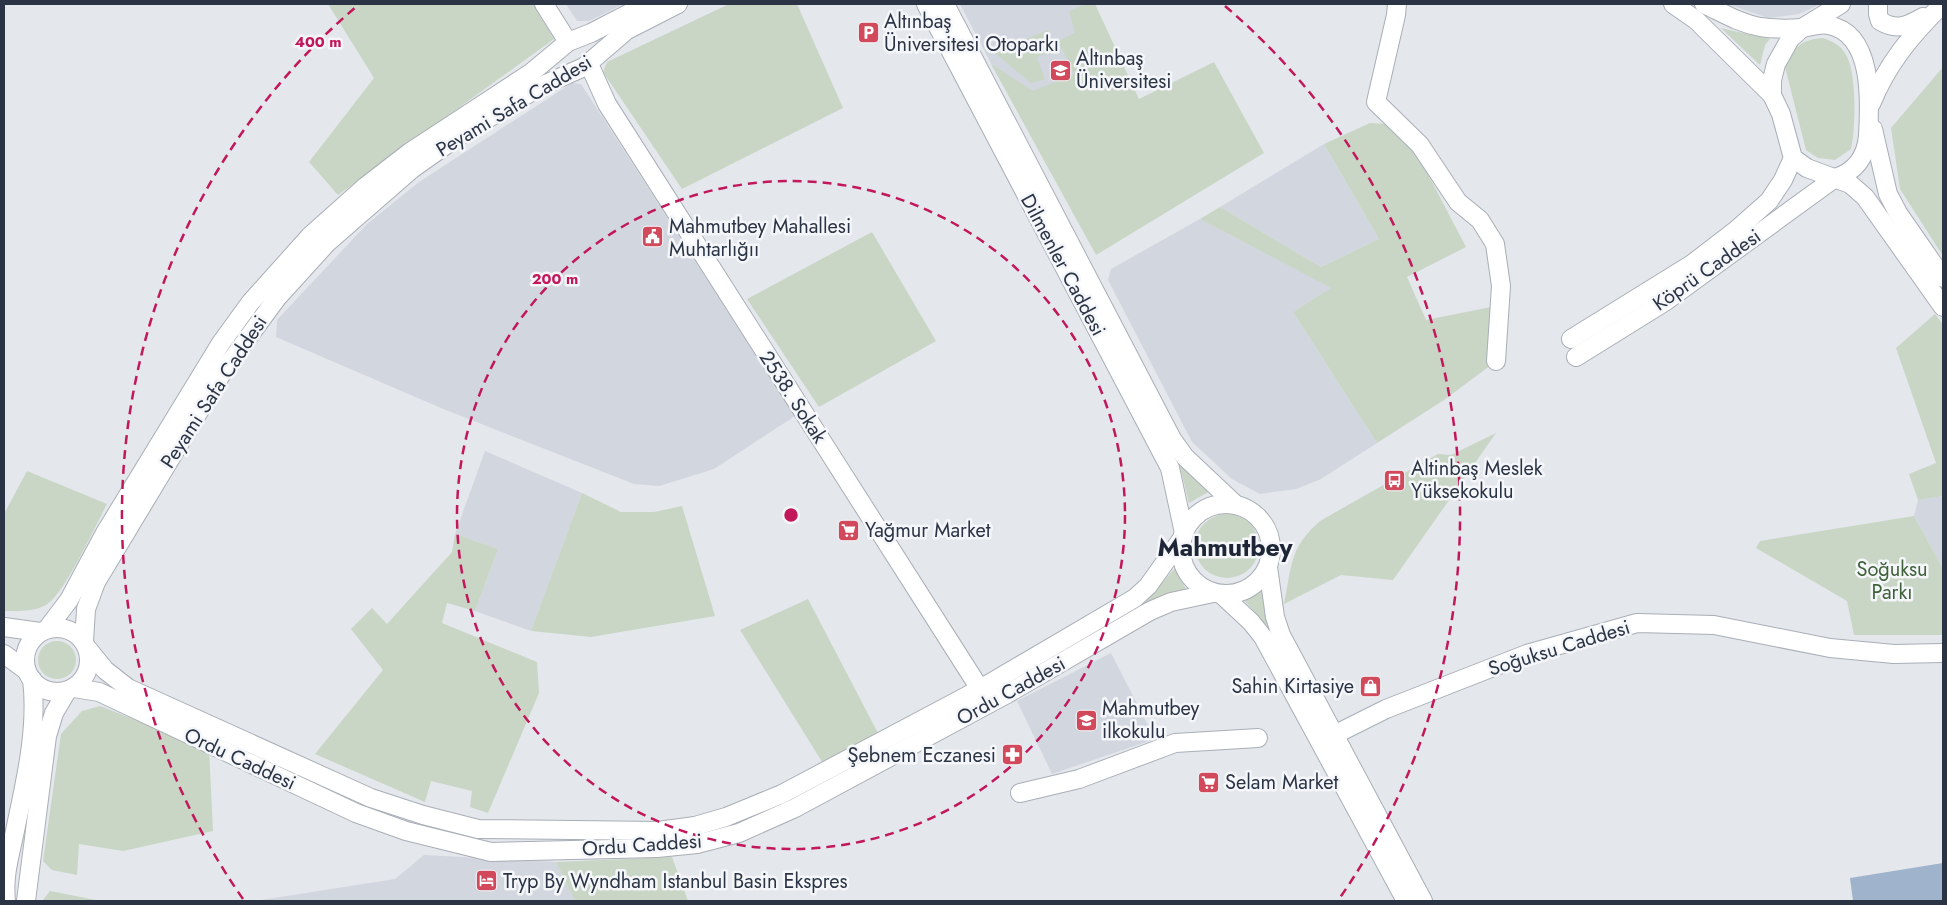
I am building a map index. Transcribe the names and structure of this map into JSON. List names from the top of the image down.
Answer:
{
  "streets": {
    "main road": [
      "Peyami Safa Caddesi",
      "Dilmenler Caddesi",
      "Köprü Caddesi",
      "2538. Sokak",
      "Soğuksu Caddesi",
      "Ordu Caddesi"
    ]
  },
  "crossings": [
    ["Peyami Safa Caddesi", "2538. Sokak"],
    ["Peyami Safa Caddesi", "Ordu Caddesi"],
    ["Dilmenler Caddesi", "Ordu Caddesi"],
    ["2538. Sokak", "Ordu Caddesi"]
  ],
  "districts": ["Mahmutbey"],
  "parks": ["Soğuksu Parkı"],
  "places": {
    "parking": ["Altınbaş Üniversitesi Otoparkı"],
    "school or university": ["Altınbaş Üniversitesi", "Mahmutbey ilkokulu"],
    "public building": ["Mahmutbey Mahallesi Muhtarlığıı"],
    "bus stop": ["Altinbaş Meslek Yüksekokulu"],
    "supermarket": ["Yağmur Market", "Selam Market"],
    "shop": ["Sahin Kirtasiye"],
    "pharmacy": ["Şebnem Eczanesi"],
    "hotel": ["Tryp By Wyndham Istanbul Basin Ekspres"]
  },
  "rings": ["400 m", "200 m"]
}
